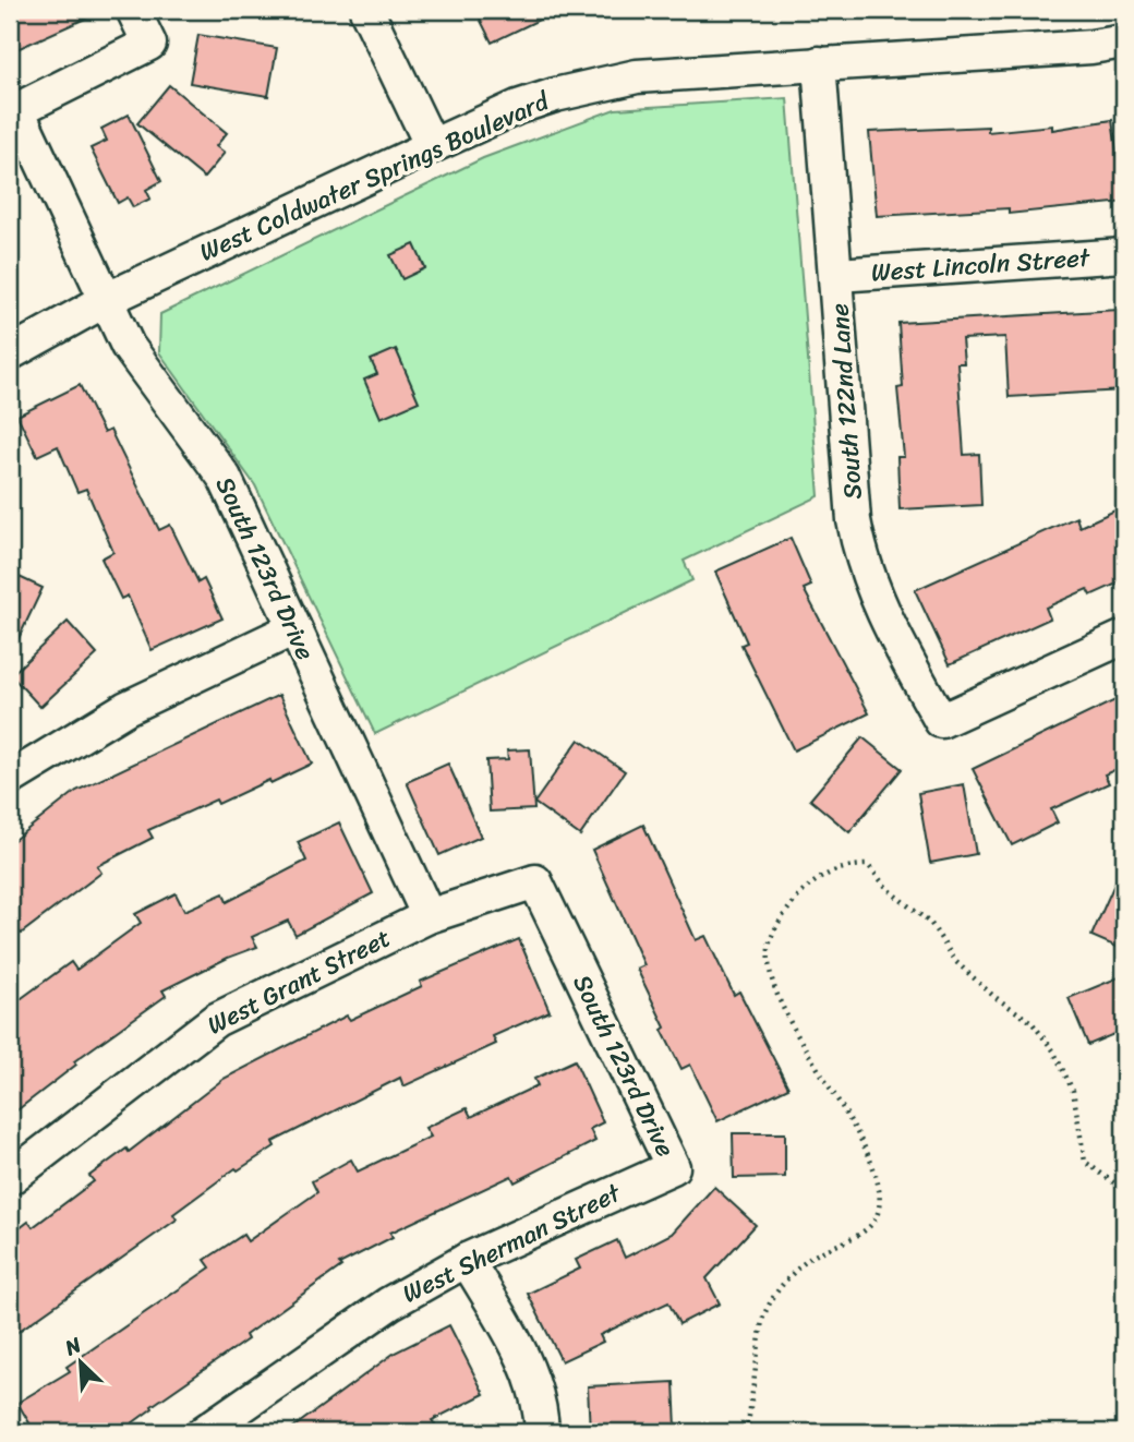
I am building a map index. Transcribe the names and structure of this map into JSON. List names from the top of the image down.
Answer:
{
  "streets": {
    "street": [
      "West Coldwater Springs Boulevard",
      "West Lincoln Street",
      "South 122nd Lane",
      "South 123rd Drive",
      "West Grant Street",
      "West Sherman Street"
    ]
  },
  "crossings": [
    ["West Coldwater Springs Boulevard", "South 122nd Lane"],
    ["West Coldwater Springs Boulevard", "South 123rd Drive"],
    ["West Lincoln Street", "South 122nd Lane"],
    ["South 123rd Drive", "West Grant Street"],
    ["South 123rd Drive", "West Sherman Street"]
  ],
  "north": "top left"
}
